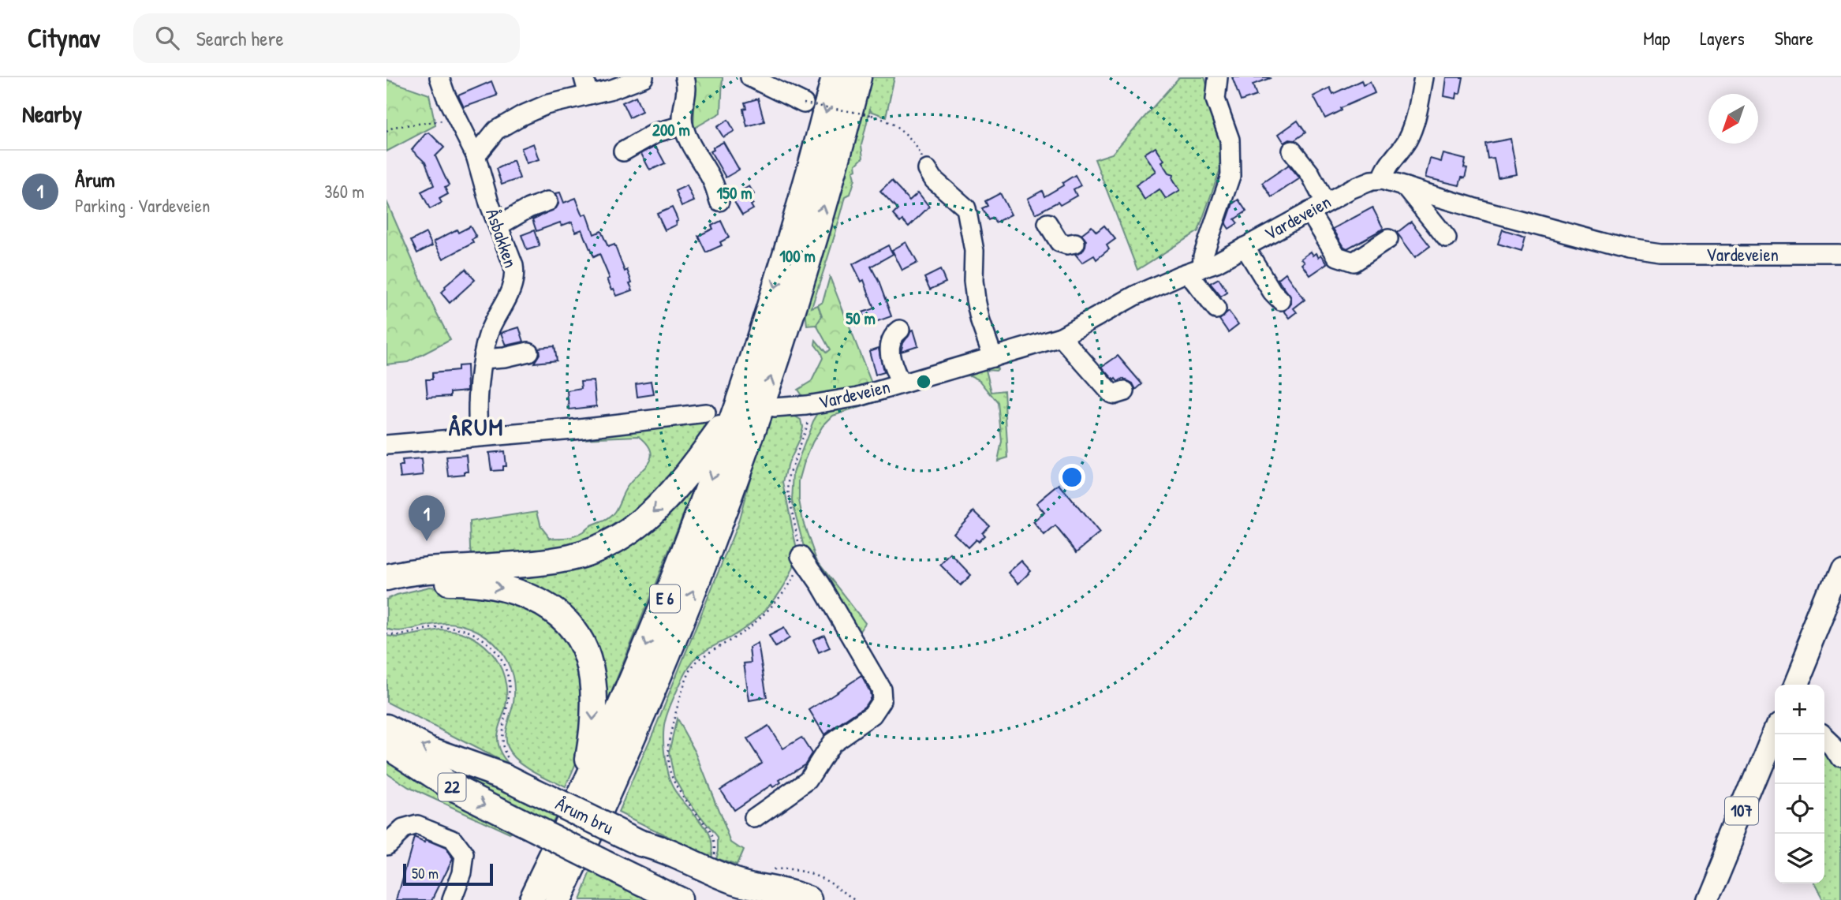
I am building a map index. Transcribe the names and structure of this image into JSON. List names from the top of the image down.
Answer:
{
  "streets": {
    "highway": ["E 6", "22", "Årum bru"],
    "main road": ["107"],
    "street": ["Vardeveien", "Åsbakken"]
  },
  "crossings": [
    ["22", "Årum bru"]
  ],
  "districts": ["ÅRUM"],
  "scale_bar": "50 m",
  "north": "bottom left",
  "page": {
    "header": "Citynav",
    "search": "Search here",
    "nav": ["Map", "Layers", "Share"],
    "heading": "Nearby",
    "list": [
      {
        "mark": "1",
        "name": "Årum",
        "note": "Parking · Vardeveien",
        "value": "360 m"
      }
    ],
    "pins": "1",
    "map_buttons": ["+", "−"],
    "scale": "50 m"
  },
  "rings": [
    "200 m",
    "150 m",
    "100 m",
    "50 m"
  ]
}
